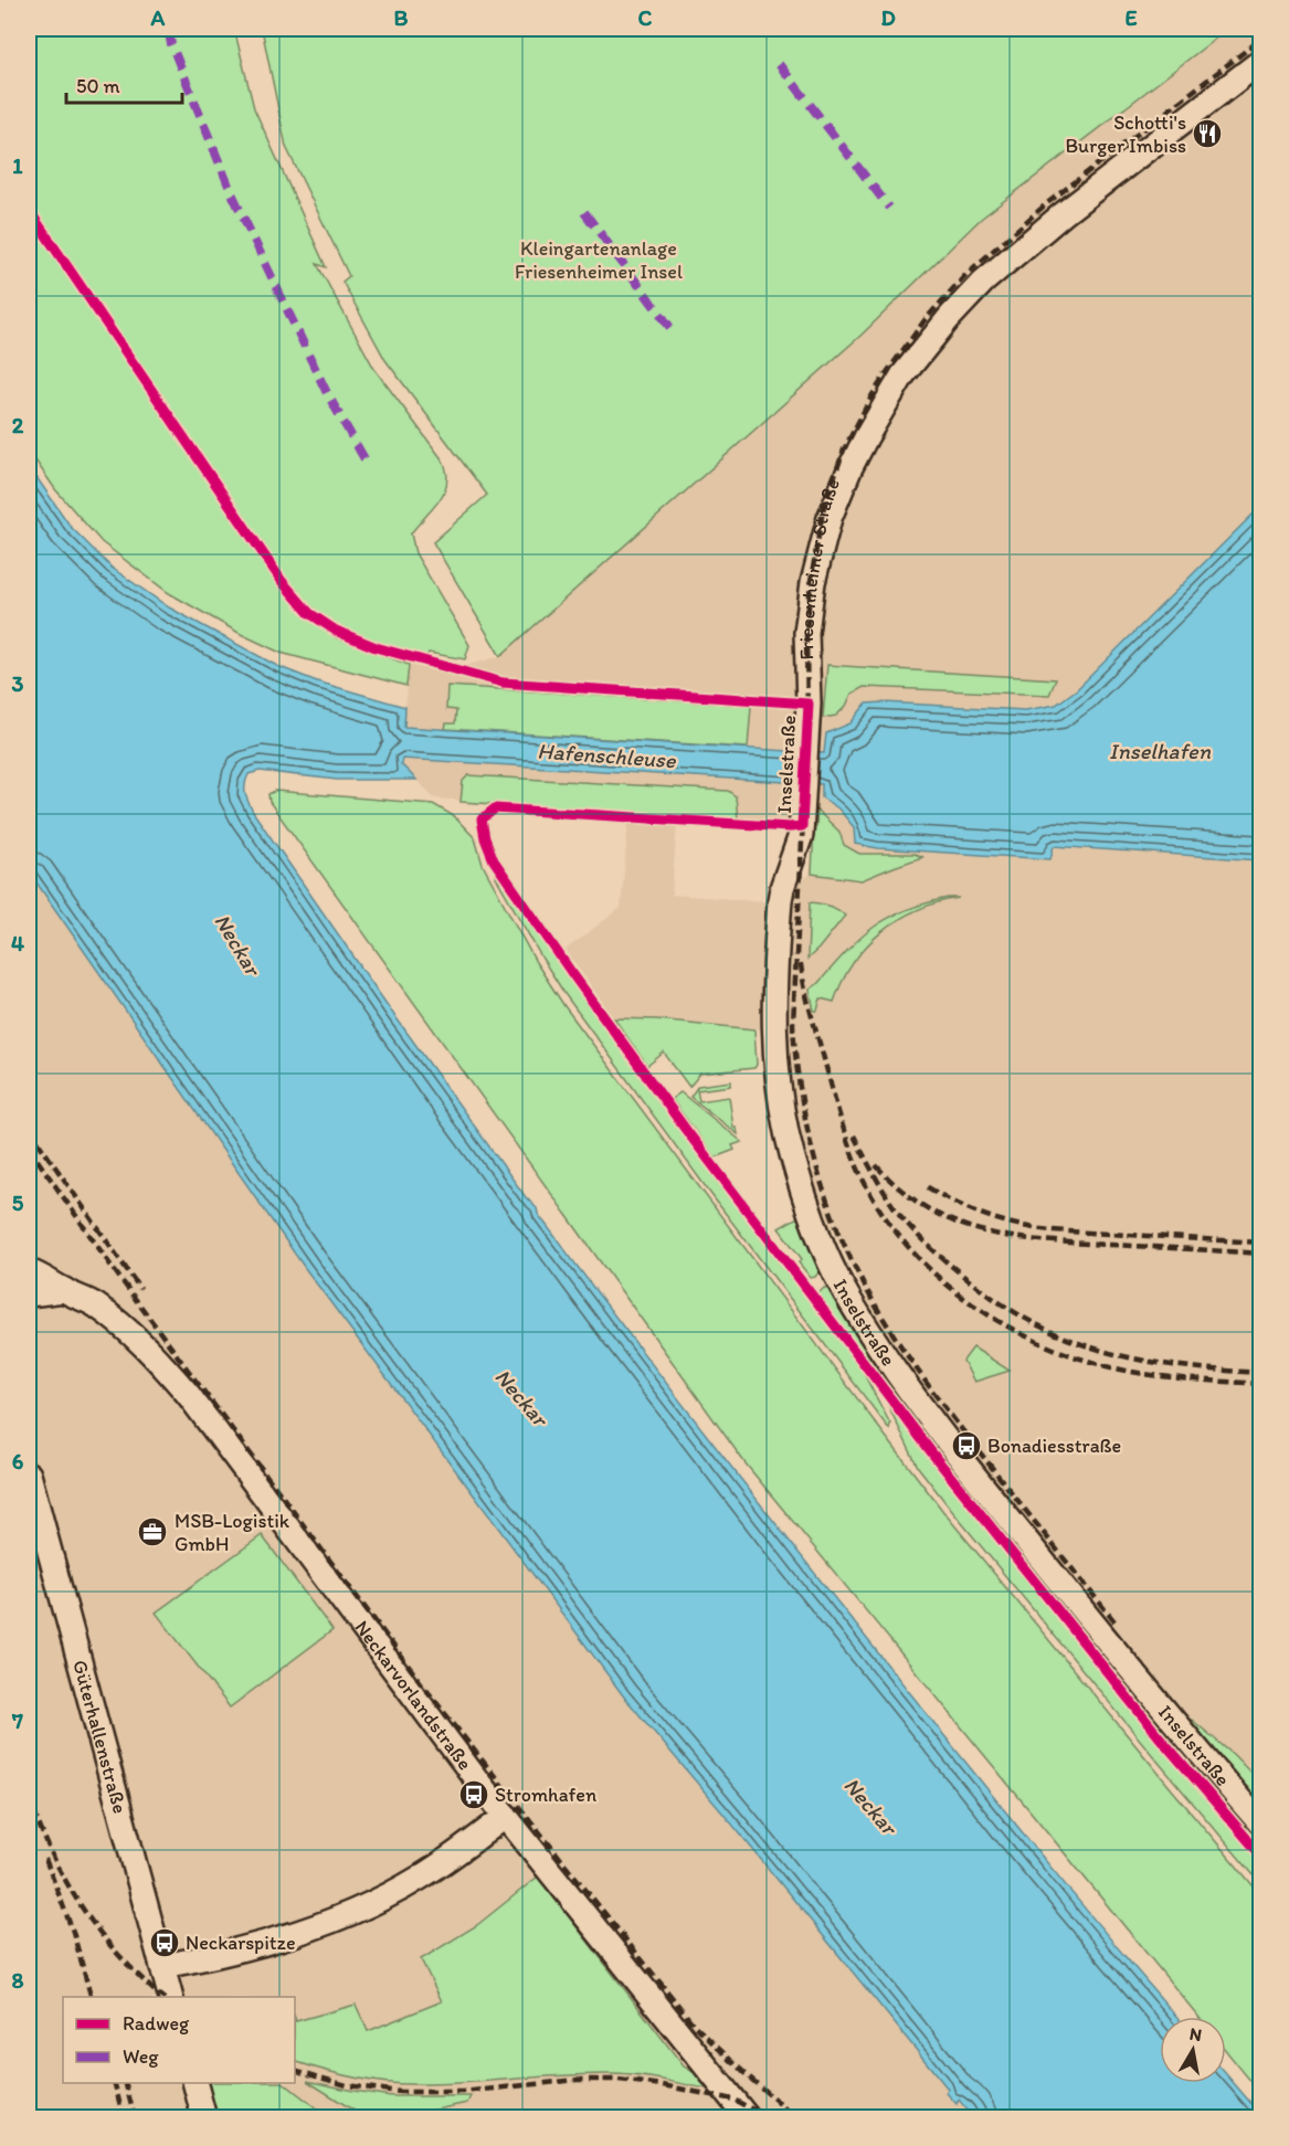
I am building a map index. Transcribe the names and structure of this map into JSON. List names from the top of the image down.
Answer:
{
  "streets": {
    "street": [
      "Friesenheimer Straße",
      "Inselstraße",
      "Neckarvorlandstraße",
      "Güterhallenstraße"
    ]
  },
  "crossings": [
    ["Friesenheimer Straße", "Inselstraße"]
  ],
  "water": ["Inselhafen", "Hafenschleuse", "Neckar"],
  "parks": ["Kleingartenanlage Friesenheimer Insel"],
  "places": {
    "restaurant": ["Schotti's Burger Imbiss"],
    "bus stop": ["Bonadiesstraße", "Stromhafen", "Neckarspitze"],
    "office": ["MSB-Logistik GmbH"]
  },
  "legend": ["Radweg", "Weg"],
  "scale_bar": "50 m",
  "north": "top",
  "grid": {
    "columns": [
      "A",
      "B",
      "C",
      "D",
      "E"
    ],
    "rows": [
      "1",
      "2",
      "3",
      "4",
      "5",
      "6",
      "7",
      "8"
    ]
  }
}
